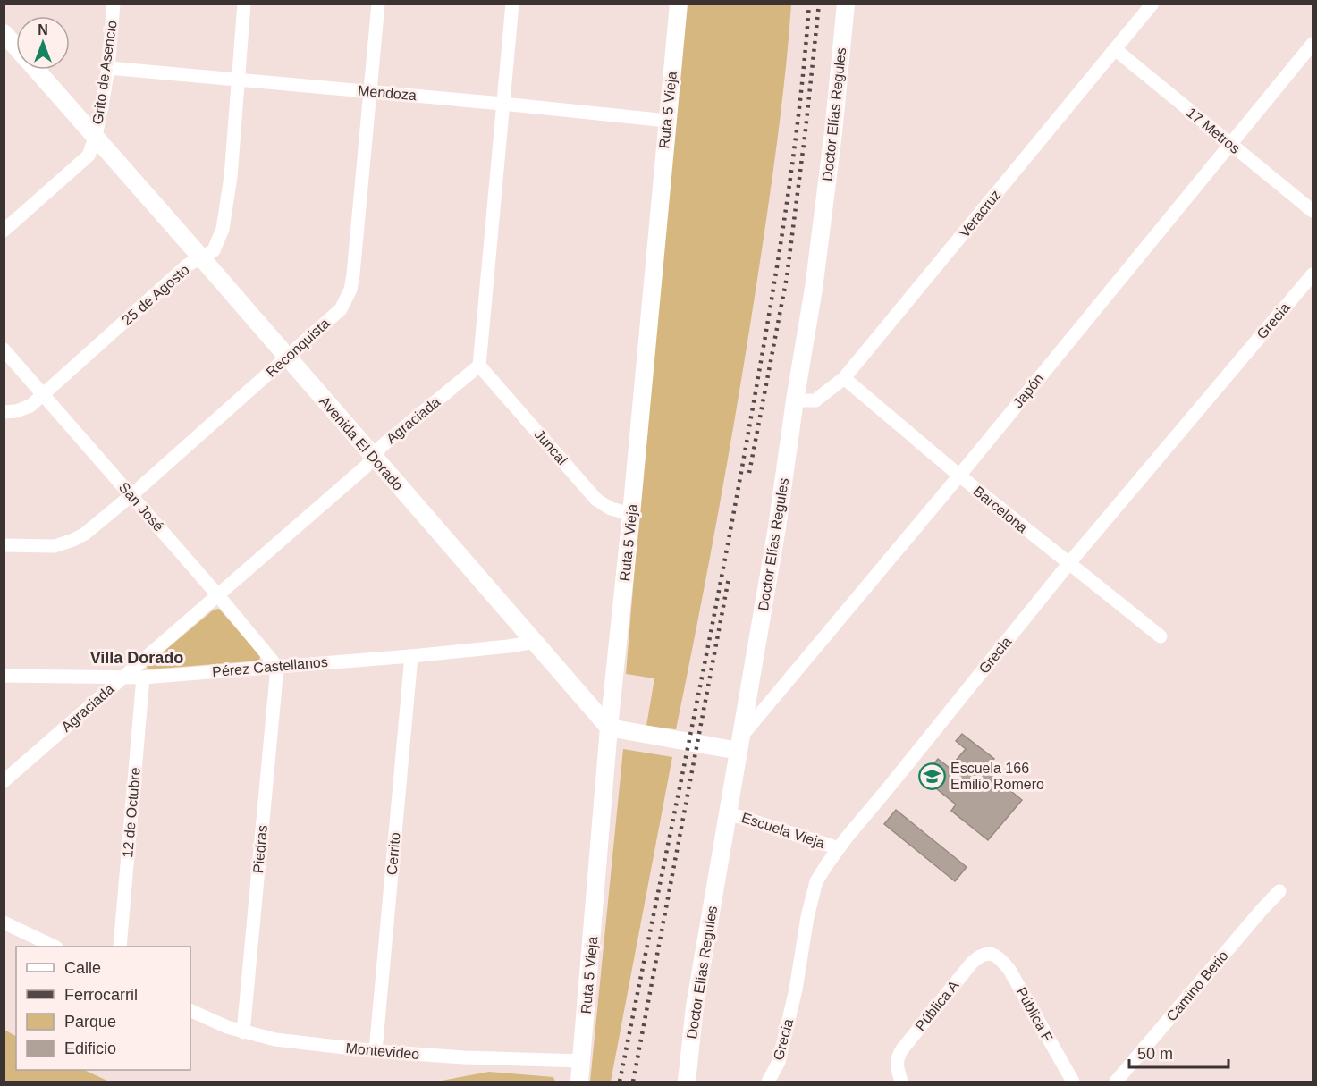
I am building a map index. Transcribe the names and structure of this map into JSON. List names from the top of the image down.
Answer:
{
  "streets": {
    "street": [
      "Grito de Asencio",
      "Mendoza",
      "Ruta 5 Vieja",
      "Doctor Elías Regules",
      "17 Metros",
      "Veracruz",
      "25 de Agosto",
      "Grecia",
      "Reconquista",
      "Japón",
      "Agraciada",
      "Avenida El Dorado",
      "Juncal",
      "San José",
      "Barcelona",
      "Pérez Castellanos",
      "12 de Octubre",
      "Escuela Vieja",
      "Piedras",
      "Cerrito",
      "Camino Berio",
      "Pública A",
      "Pública F",
      "Montevideo"
    ]
  },
  "crossings": [
    ["Grito de Asencio", "Mendoza"],
    ["Grito de Asencio", "Avenida El Dorado"],
    ["Mendoza", "Ruta 5 Vieja"],
    ["Mendoza", "25 de Agosto"],
    ["Mendoza", "Reconquista"],
    ["Ruta 5 Vieja", "Avenida El Dorado"],
    ["Ruta 5 Vieja", "Juncal"],
    ["Ruta 5 Vieja", "Montevideo"],
    ["Doctor Elías Regules", "Veracruz"],
    ["Doctor Elías Regules", "Japón"],
    ["Doctor Elías Regules", "Escuela Vieja"],
    ["17 Metros", "Veracruz"],
    ["17 Metros", "Japón"],
    ["Veracruz", "Barcelona"],
    ["25 de Agosto", "Avenida El Dorado"],
    ["25 de Agosto", "San José"],
    ["Grecia", "Barcelona"],
    ["Grecia", "Escuela Vieja"],
    ["Reconquista", "Avenida El Dorado"],
    ["Reconquista", "San José"],
    ["Japón", "Barcelona"],
    ["Agraciada", "Avenida El Dorado"],
    ["Agraciada", "Juncal"],
    ["Agraciada", "San José"],
    ["Agraciada", "Pérez Castellanos"],
    ["Avenida El Dorado", "Pérez Castellanos"],
    ["San José", "Pérez Castellanos"],
    ["San José", "Piedras"],
    ["Pérez Castellanos", "12 de Octubre"],
    ["Pérez Castellanos", "Piedras"],
    ["Pérez Castellanos", "Cerrito"],
    ["Piedras", "Montevideo"],
    ["Cerrito", "Montevideo"],
    ["Pública A", "Pública F"]
  ],
  "districts": ["Villa Dorado"],
  "places": {
    "school or university": ["Escuela 166 Emilio Romero"]
  },
  "legend": [
    "Calle",
    "Ferrocarril",
    "Parque",
    "Edificio"
  ],
  "scale_bar": "50 m",
  "north": "top"
}
